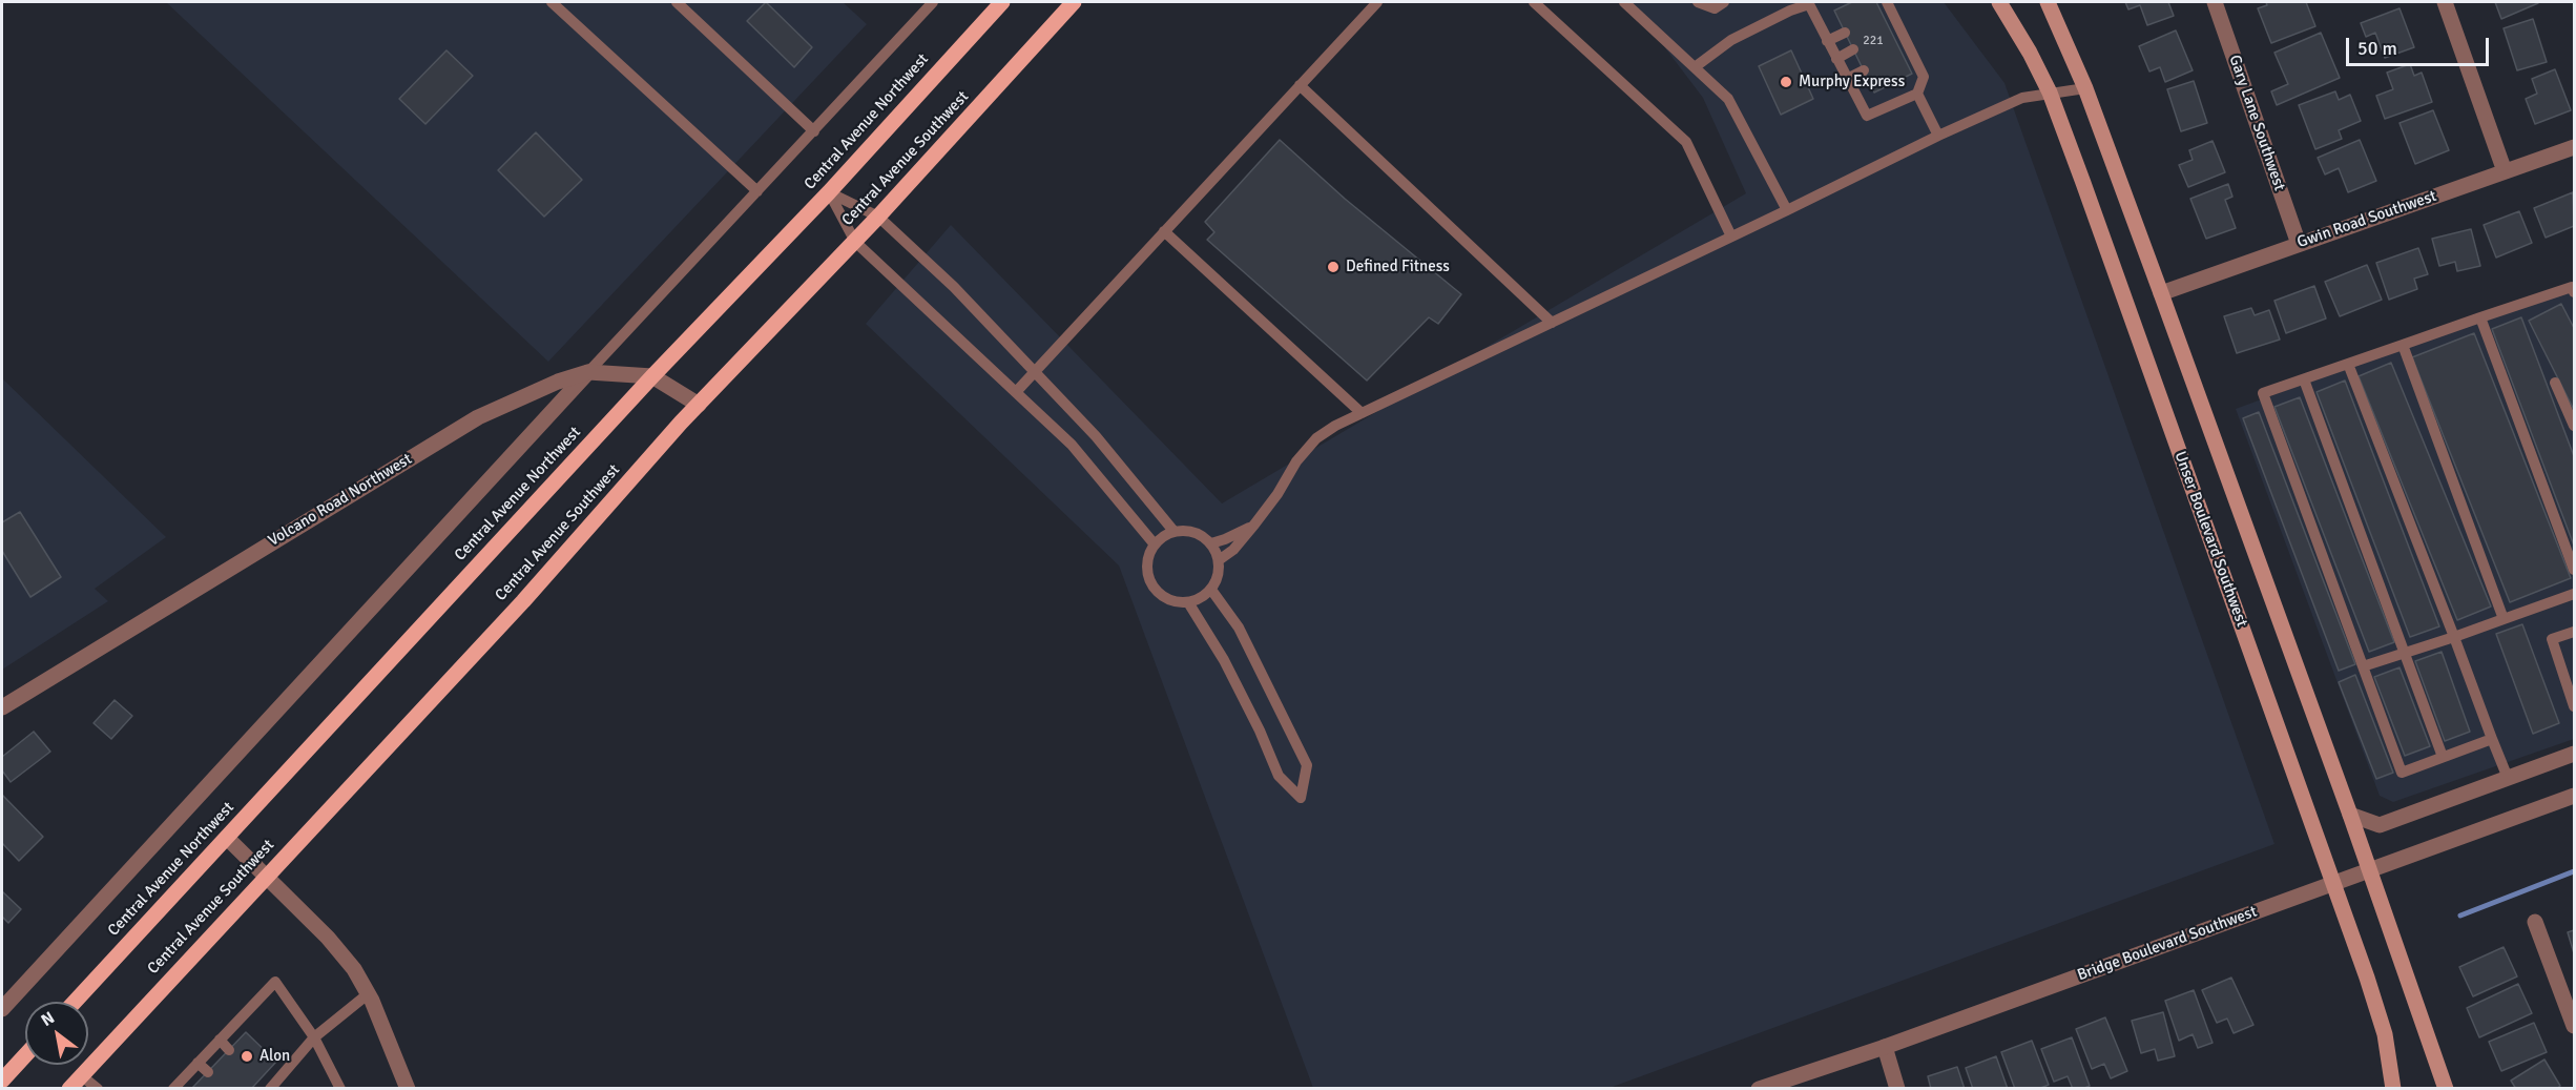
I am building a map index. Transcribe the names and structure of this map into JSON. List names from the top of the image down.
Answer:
{
  "streets": {
    "main road": ["Central Avenue Northwest", "Central Avenue Southwest", "Unser Boulevard Southwest"],
    "street": [
      "Gary Lane Southwest",
      "Gwin Road Southwest",
      "Volcano Road Northwest",
      "Bridge Boulevard Southwest"
    ]
  },
  "crossings": [
    ["Central Avenue Northwest", "Volcano Road Northwest"],
    ["Gary Lane Southwest", "Gwin Road Southwest"],
    ["Central Avenue Southwest", "Volcano Road Northwest"],
    ["Unser Boulevard Southwest", "Bridge Boulevard Southwest"]
  ],
  "places": ["Murphy Express", "Defined Fitness", "Alon"],
  "house_numbers": ["221"],
  "scale_bar": "50 m",
  "north": "top left"
}
